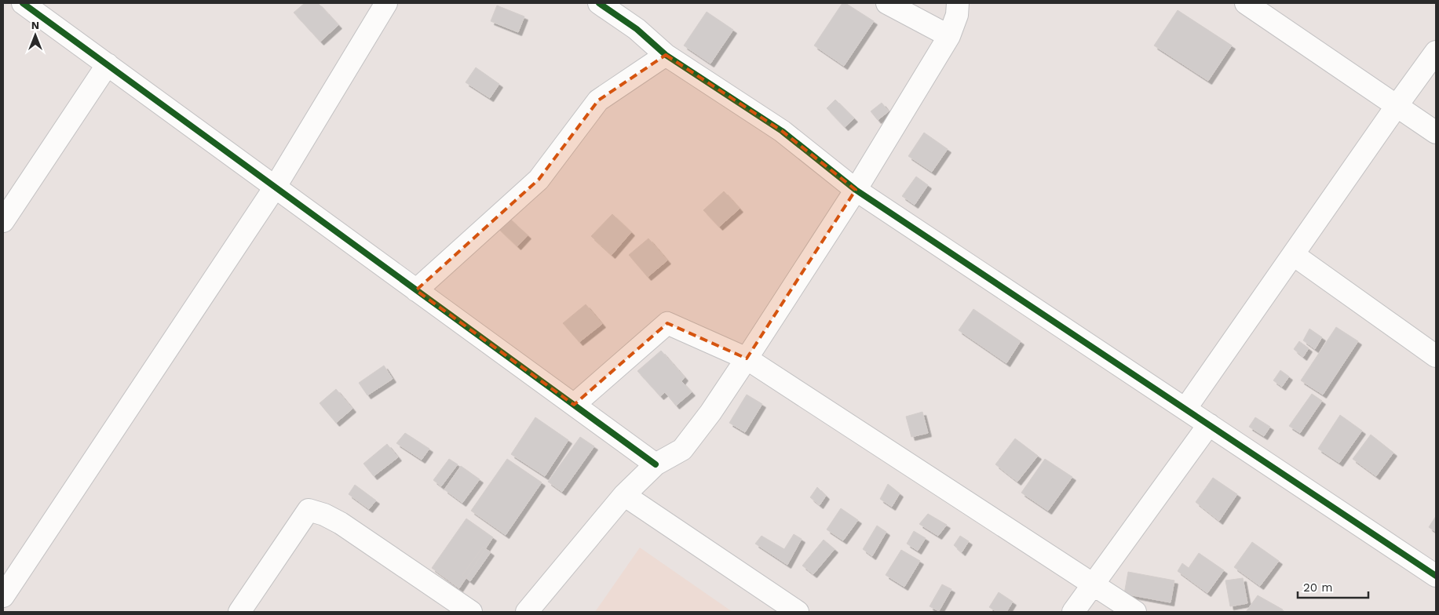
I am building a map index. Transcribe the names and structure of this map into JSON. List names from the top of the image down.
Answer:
{
  "scale_bar": "20 m",
  "north": "top"
}
